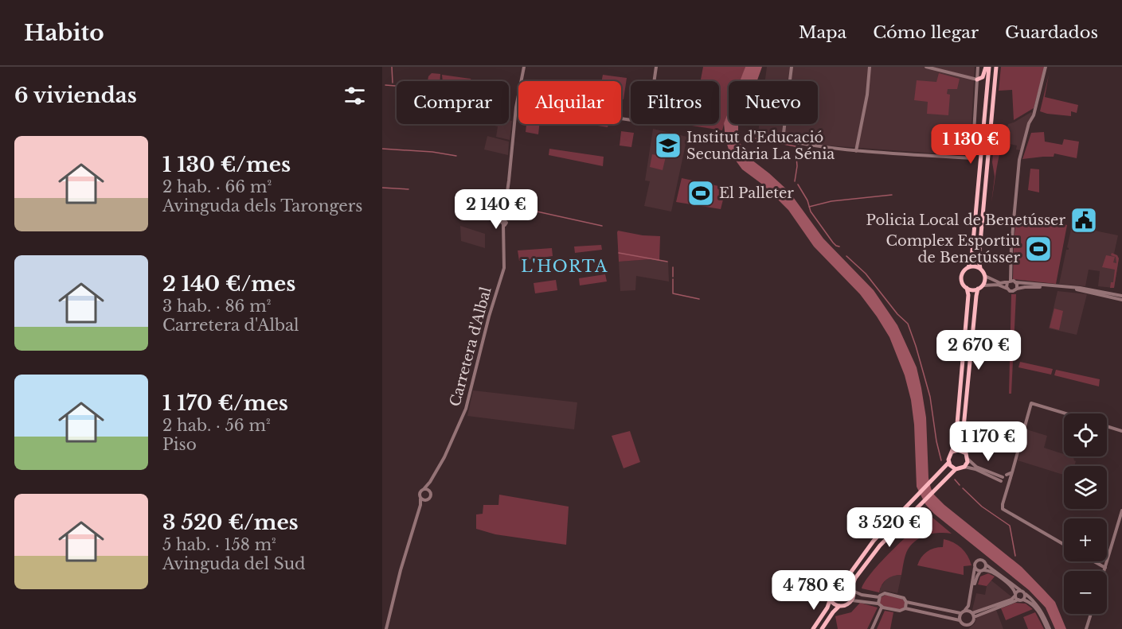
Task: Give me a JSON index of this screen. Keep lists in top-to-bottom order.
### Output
{
  "streets": {
    "street": ["Carretera d'Albal"]
  },
  "districts": ["L'HORTA"],
  "places": {
    "school or university": ["Institut d'Educació Secundària La Sénia"],
    "sports": ["El Palleter", "Complex Esportiu de Benetússer"],
    "public building": ["Policia Local de Benetússer"]
  },
  "page": {
    "header": "Habito",
    "nav": ["Mapa", "Cómo llegar", "Guardados"],
    "heading": "6 viviendas",
    "chip": [
      "Comprar",
      "Alquilar",
      "Filtros",
      "Nuevo"
    ],
    "list": [
      {
        "name": "1 130 €/mes",
        "note": "2 hab. · 66 m² · Avinguda dels Tarongers"
      },
      {
        "name": "2 140 €/mes",
        "note": "3 hab. · 86 m² · Carretera d'Albal"
      },
      {
        "name": "1 170 €/mes",
        "note": "2 hab. · 56 m² · Piso"
      },
      {
        "name": "3 520 €/mes",
        "note": "5 hab. · 158 m² · Avinguda del Sud"
      }
    ],
    "price": [
      "1 130 €",
      "2 140 €",
      "2 670 €",
      "1 170 €",
      "3 520 €",
      "4 780 €"
    ],
    "map_buttons": ["+", "−"]
  }
}
